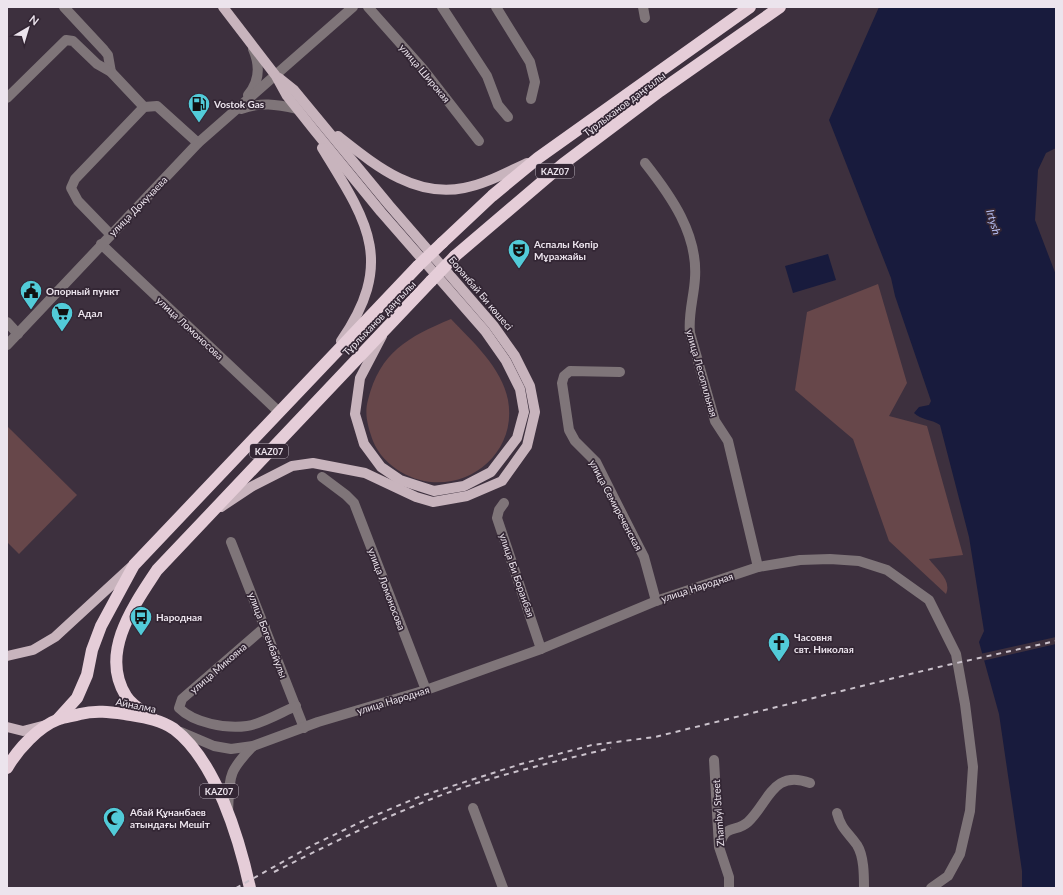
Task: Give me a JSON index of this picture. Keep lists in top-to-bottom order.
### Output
{
  "streets": {
    "highway": ["Тұрлыханов даңғылы", "KAZ07", "Айналма"],
    "main road": ["Боранбай Би көшесі"],
    "street": [
      "улица Широкая",
      "улица Докучаева",
      "улица Ломоносова",
      "улица Лесопильная",
      "улица Семиреченская",
      "улица Би Боранбая",
      "улица Народная",
      "улица Богенбайулы",
      "улица Микояна",
      "Zhambyl Street"
    ]
  },
  "crossings": [
    ["Тұрлыханов даңғылы", "улица Ломоносова"],
    ["Тұрлыханов даңғылы", "Айналма"],
    ["улица Докучаева", "Боранбай Би көшесі"],
    ["улица Докучаева", "улица Ломоносова"],
    ["улица Ломоносова", "улица Народная"],
    ["улица Лесопильная", "улица Народная"],
    ["улица Семиреченская", "улица Народная"],
    ["улица Би Боранбая", "улица Народная"],
    ["улица Народная", "улица Богенбайулы"],
    ["улица Народная", "Айналма"],
    ["улица Богенбайулы", "улица Микояна"]
  ],
  "water": ["Irtysh"],
  "places": {
    "fuel station": ["Vostok Gas"],
    "theatre": ["Аспалы Көпір Мұражайы"],
    "public building": ["Опорный пункт"],
    "supermarket": ["Адал"],
    "bus stop": ["Народная"],
    "church": ["Часовня свт. Николая"],
    "mosque": ["Абай Құнанбаев атындағы Мешіт"]
  },
  "north": "top right"
}
